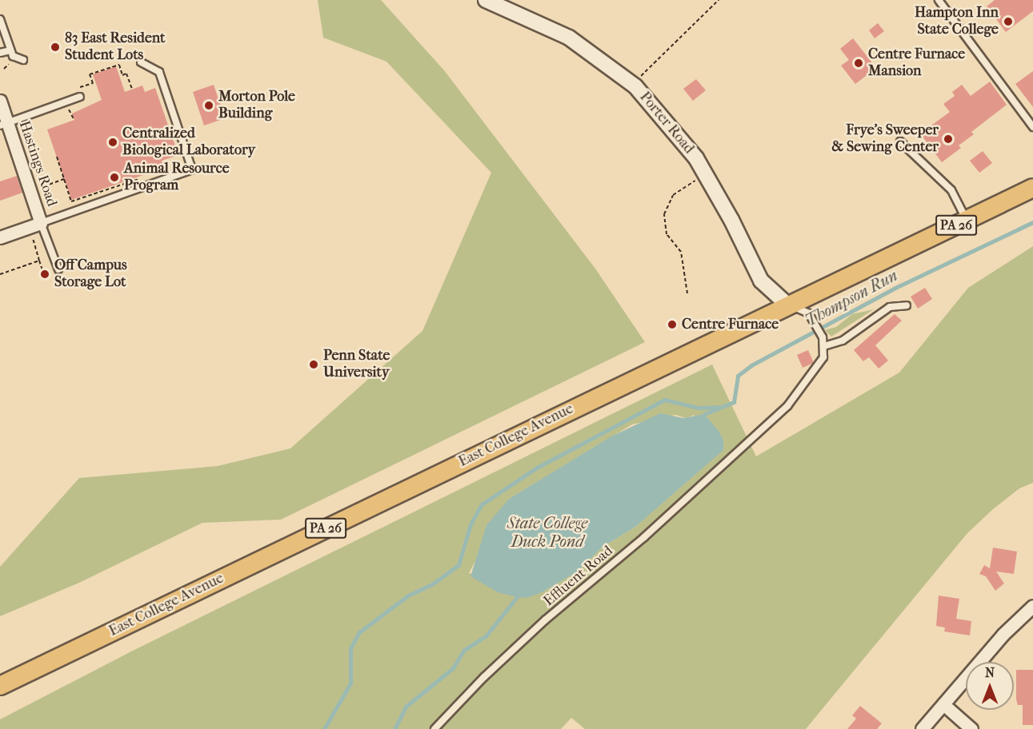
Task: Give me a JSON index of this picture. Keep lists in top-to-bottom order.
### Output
{
  "streets": {
    "main road": ["PA 26", "East College Avenue"],
    "street": ["Porter Road", "Hastings Road"],
    "lane": ["Effluent Road"]
  },
  "crossings": [
    ["Porter Road", "East College Avenue"]
  ],
  "water": ["Thompson Run", "State College Duck Pond"],
  "places": [
    "Hampton Inn State College",
    "83 East Resident Student Lots",
    "Centre Furnace Mansion",
    "Morton Pole Building",
    "Frye's Sweeper & Sewing Center",
    "Centralized Biological Laboratory",
    "Animal Resource Program",
    "Off Campus Storage Lot",
    "Centre Furnace",
    "Penn State University"
  ],
  "north": "top"
}
